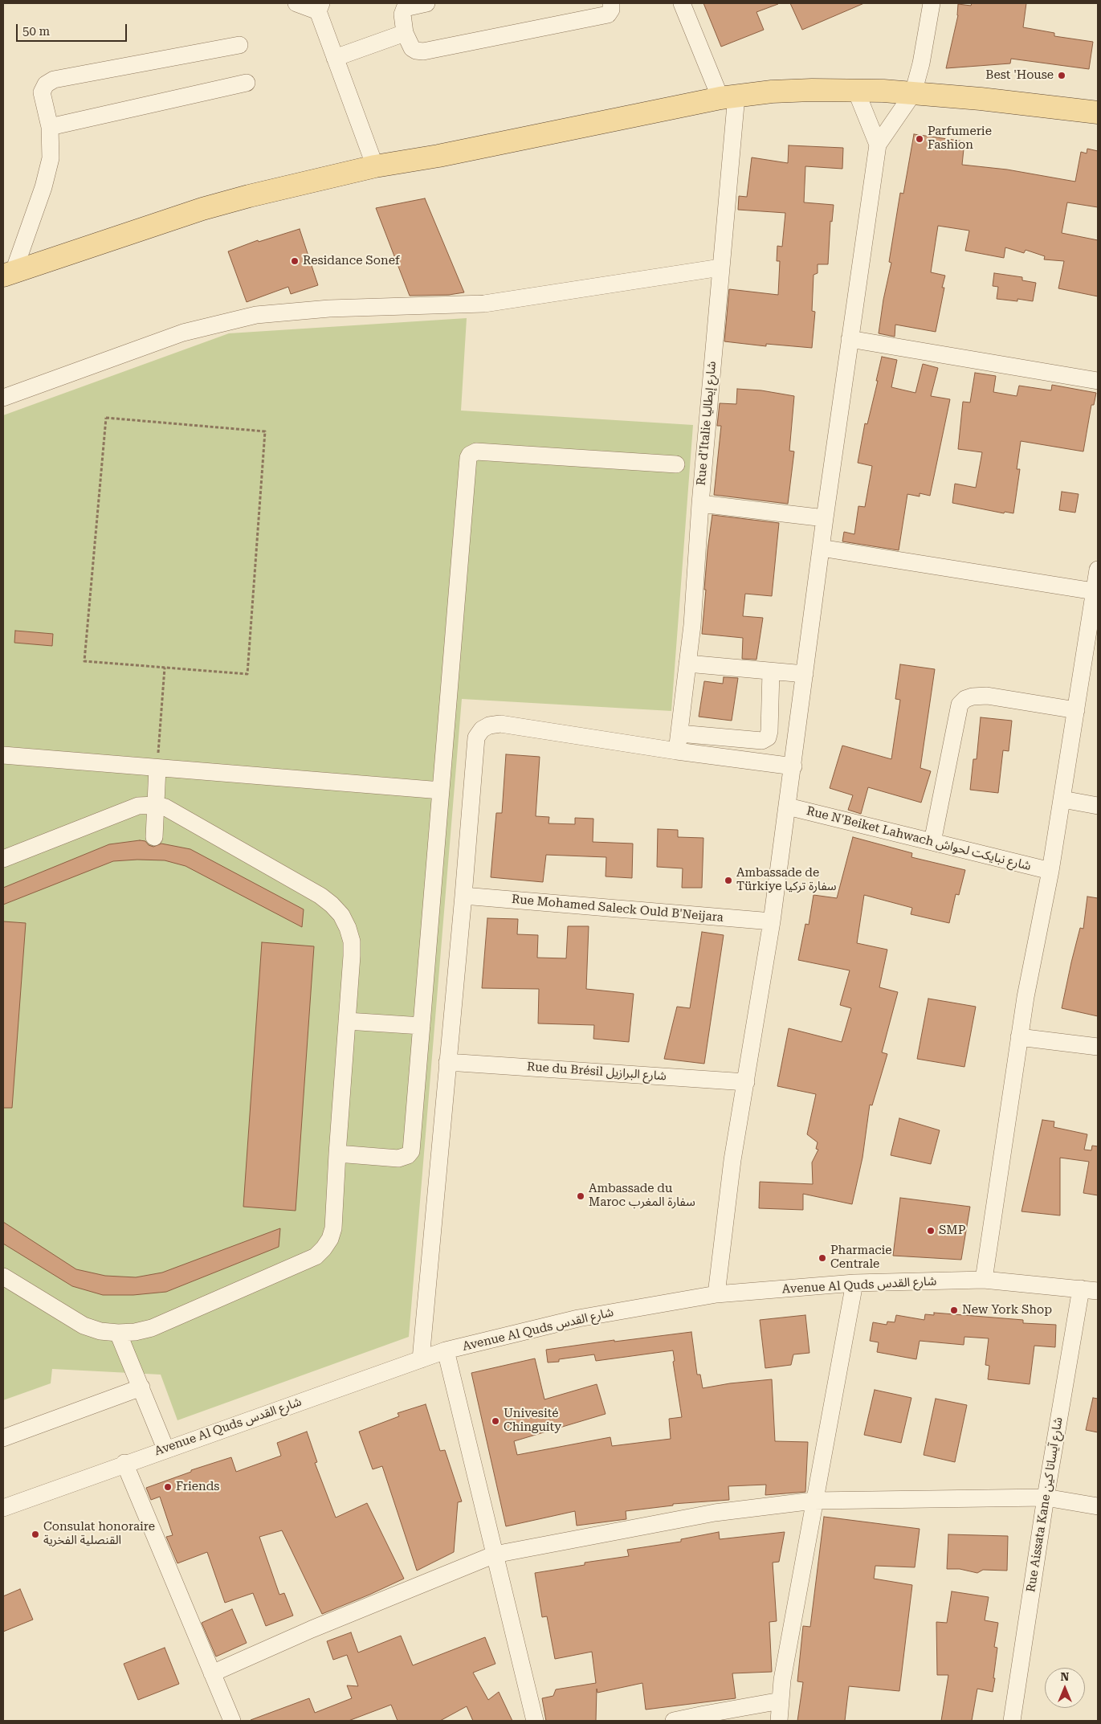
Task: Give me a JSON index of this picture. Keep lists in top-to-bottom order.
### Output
{
  "streets": {
    "street": [
      "Rue d'Italie شارع إيطاليا",
      "Rue N'Beiket Lahwach شارع نبايكت لحواش",
      "Rue Mohamed Saleck Ould B'Neijara",
      "Rue du Brésil شارع البرازيل",
      "Avenue Al Quds شارع القدس",
      "Rue Aissata Kane شارع آيساتا كين"
    ]
  },
  "crossings": [
    ["Avenue Al Quds شارع القدس", "Rue Aissata Kane شارع آيساتا كين"]
  ],
  "places": [
    "Best 'House",
    "Parfumerie Fashion",
    "Residance Sonef",
    "Ambassade de Türkiye سفارة تركيا",
    "Ambassade du Maroc سفارة المغرب",
    "SMP",
    "Pharmacie Centrale",
    "New York Shop",
    "Univesité Chinguity",
    "Friends",
    "Consulat honoraire القنصلية الفخرية"
  ],
  "scale_bar": "50 m",
  "north": "top"
}
